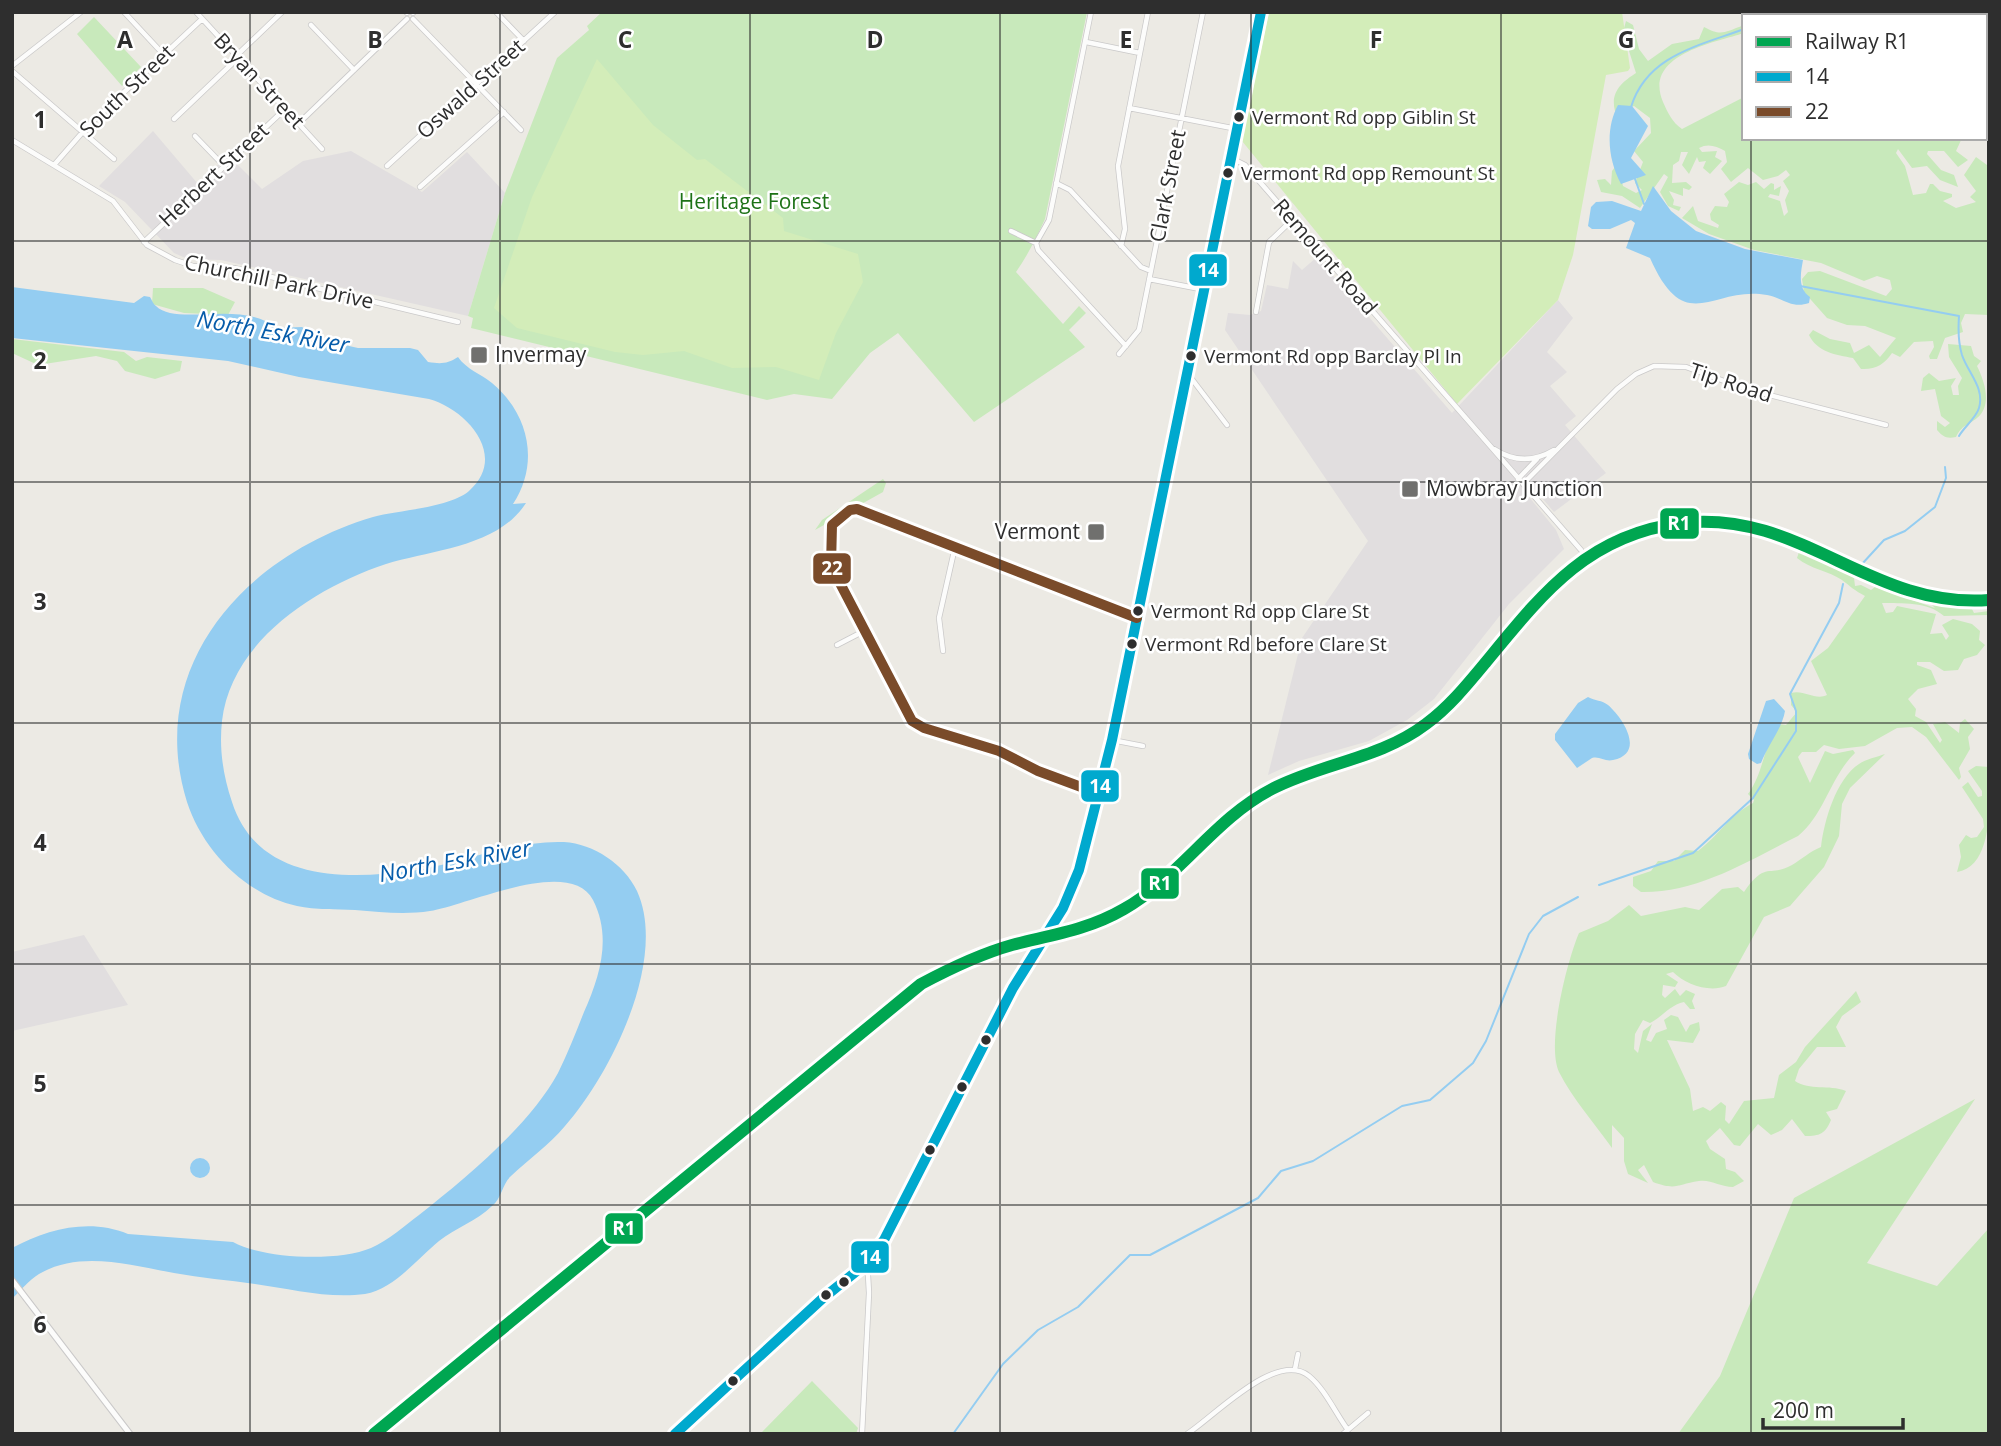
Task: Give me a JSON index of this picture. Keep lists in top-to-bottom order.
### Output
{
  "streets": {
    "street": [
      "Bryan Street",
      "Oswald Street",
      "South Street",
      "Herbert Street",
      "Clark Street",
      "Remount Road",
      "Churchill Park Drive",
      "Tip Road"
    ]
  },
  "crossings": [
    ["Bryan Street", "South Street"],
    ["Bryan Street", "Herbert Street"],
    ["Herbert Street", "Churchill Park Drive"],
    ["Remount Road", "Tip Road"]
  ],
  "water": ["North Esk River"],
  "parks": ["Heritage Forest"],
  "places": {
    "other": [
      "Vermont Rd opp Giblin St",
      "Vermont Rd opp Remount St",
      "Vermont Rd opp Barclay Pl In",
      "Vermont Rd opp Clare St",
      "Vermont Rd before Clare St"
    ],
    "transit": ["Invermay", "Mowbray Junction", "Vermont"]
  },
  "lines": ["transit line 14", "transit line 22", "rail line R1"],
  "legend": ["Railway R1", "14", "22"],
  "scale_bar": "200 m",
  "grid": {
    "columns": [
      "A",
      "B",
      "C",
      "D",
      "E",
      "F",
      "G"
    ],
    "rows": [
      "1",
      "2",
      "3",
      "4",
      "5",
      "6"
    ]
  }
}
